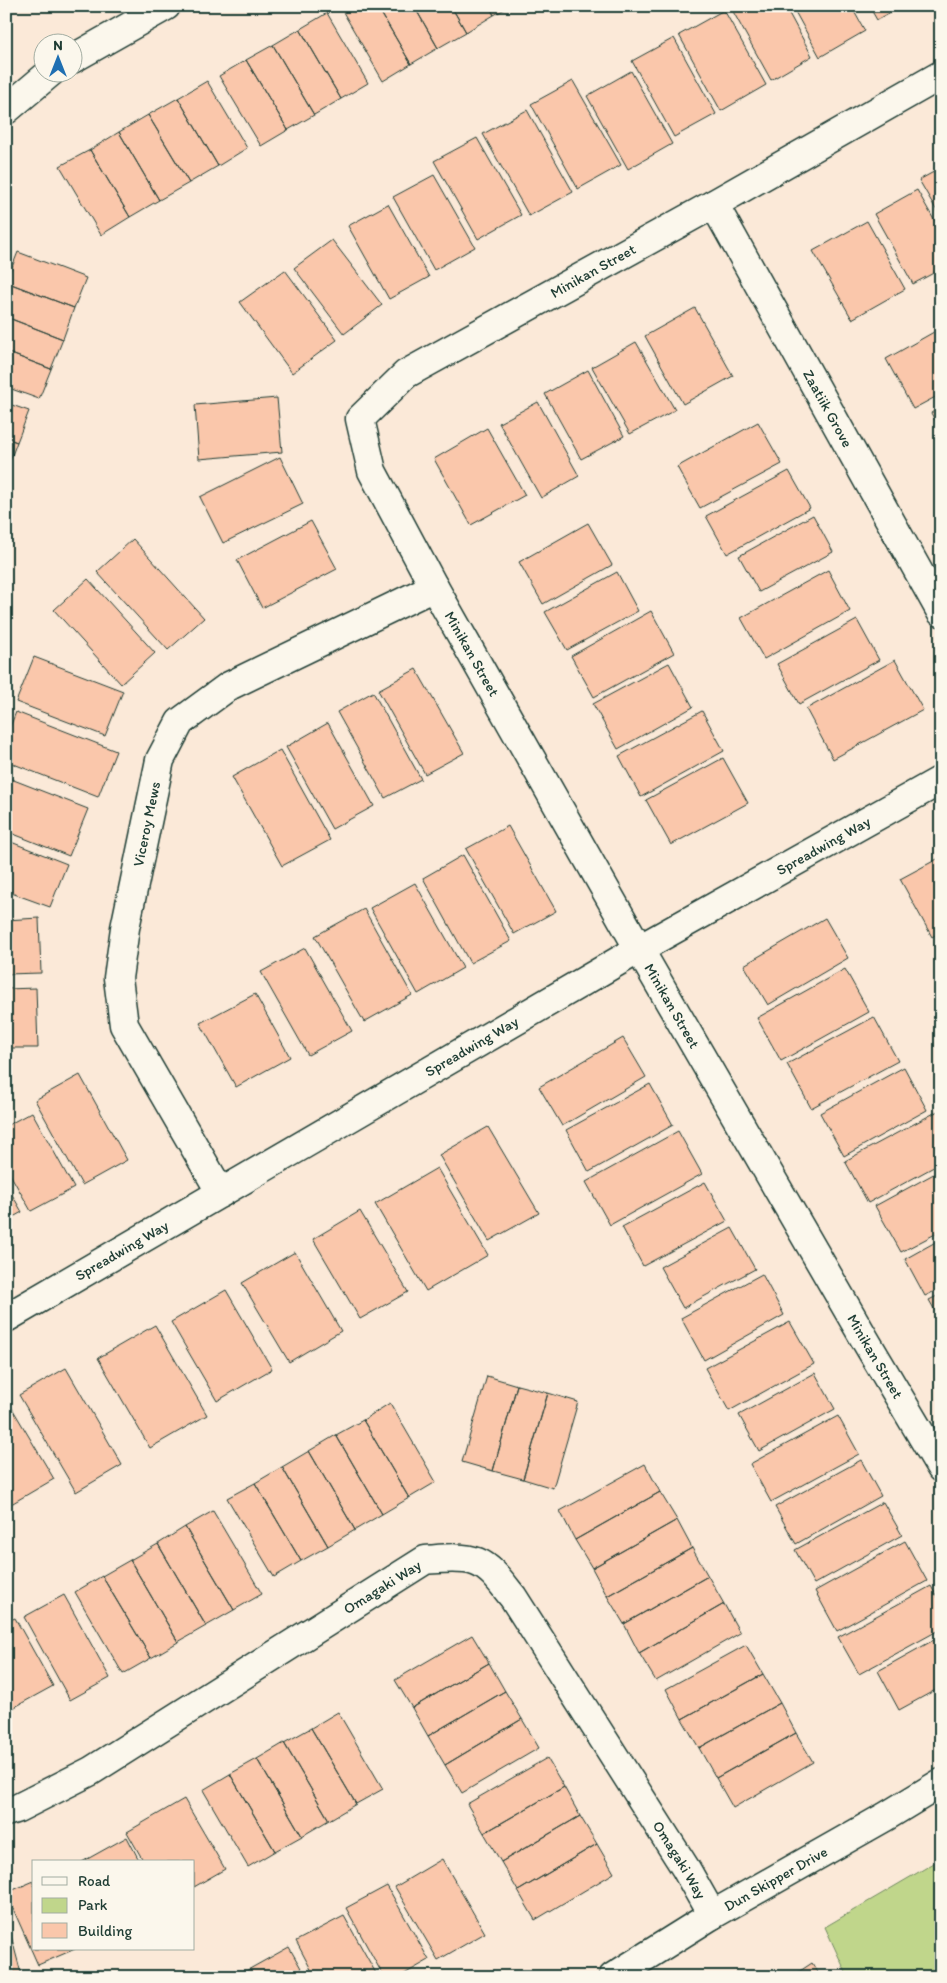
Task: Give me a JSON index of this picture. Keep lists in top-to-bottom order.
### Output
{
  "streets": {
    "street": [
      "Minikan Street",
      "Zaatiik Grove",
      "Viceroy Mews",
      "Spreadwing Way",
      "Omagaki Way",
      "Dun Skipper Drive"
    ]
  },
  "crossings": [
    ["Minikan Street", "Zaatiik Grove"],
    ["Minikan Street", "Viceroy Mews"],
    ["Minikan Street", "Spreadwing Way"],
    ["Viceroy Mews", "Spreadwing Way"],
    ["Omagaki Way", "Dun Skipper Drive"]
  ],
  "legend": ["Road", "Park", "Building"],
  "north": "top"
}
